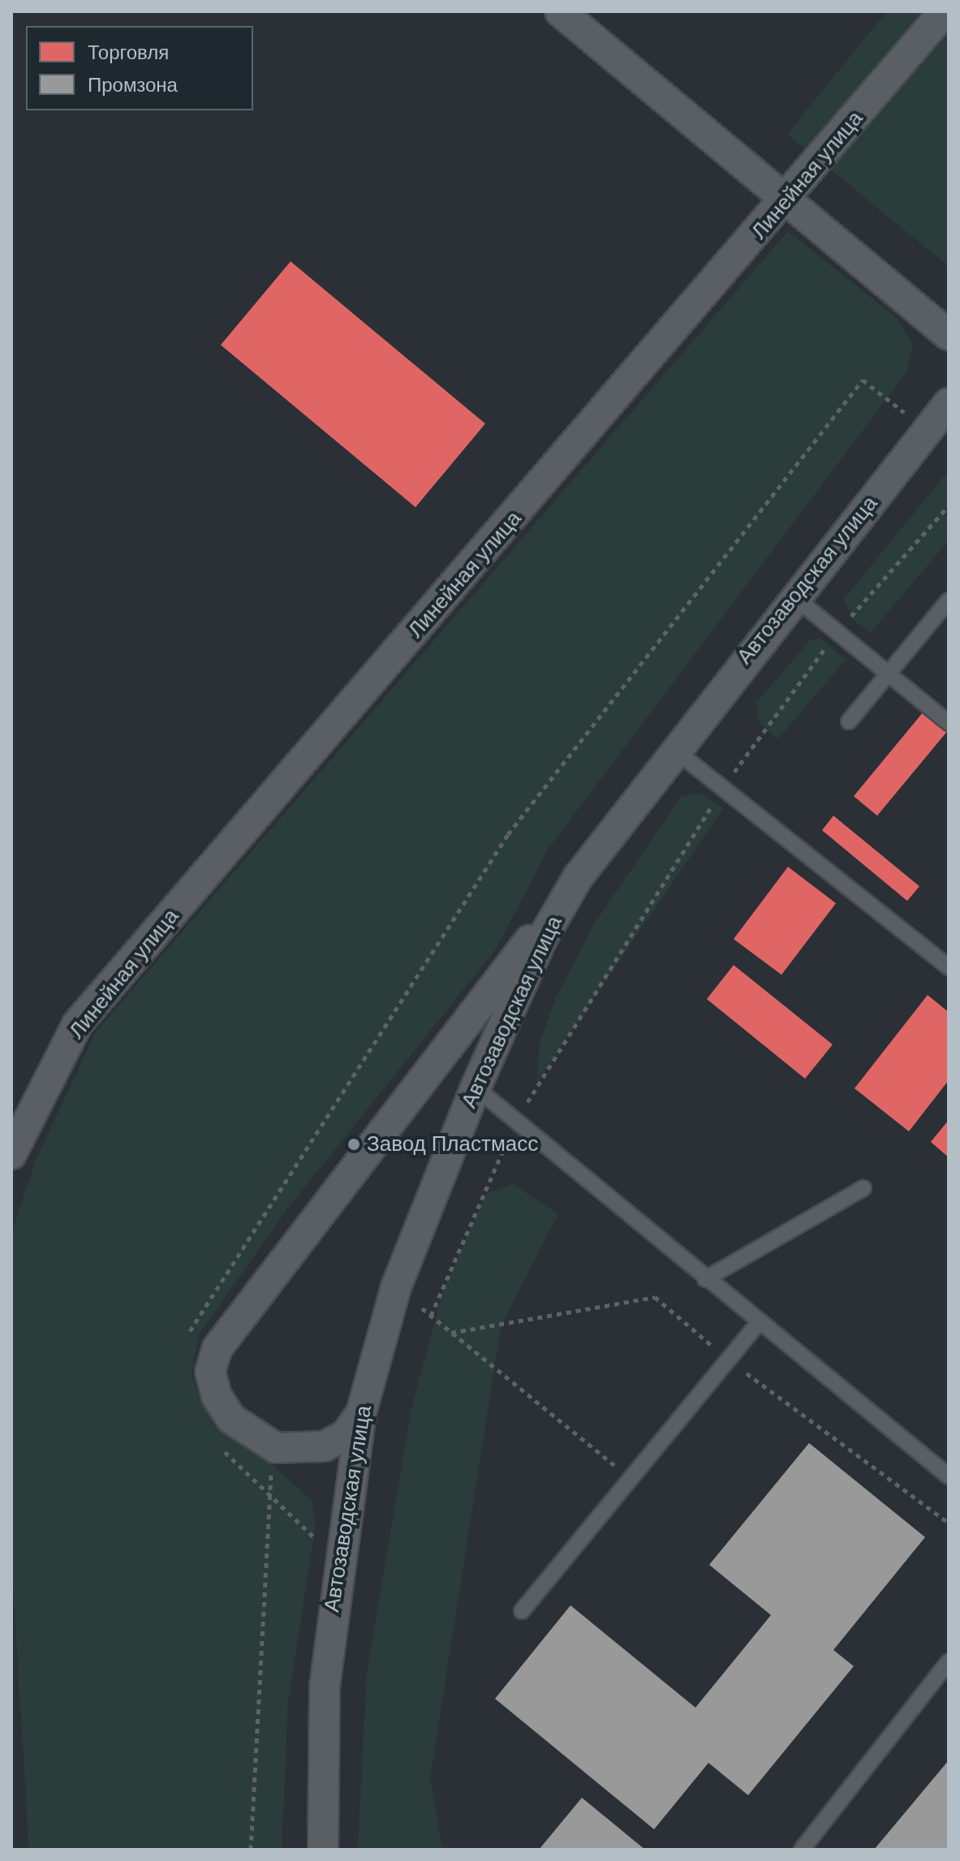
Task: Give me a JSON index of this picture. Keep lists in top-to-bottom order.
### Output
{
  "streets": {
    "street": ["Линейная улица", "Автозаводская улица"]
  },
  "places": ["Завод Пластмасс"],
  "legend": ["Торговля", "Промзона"]
}
